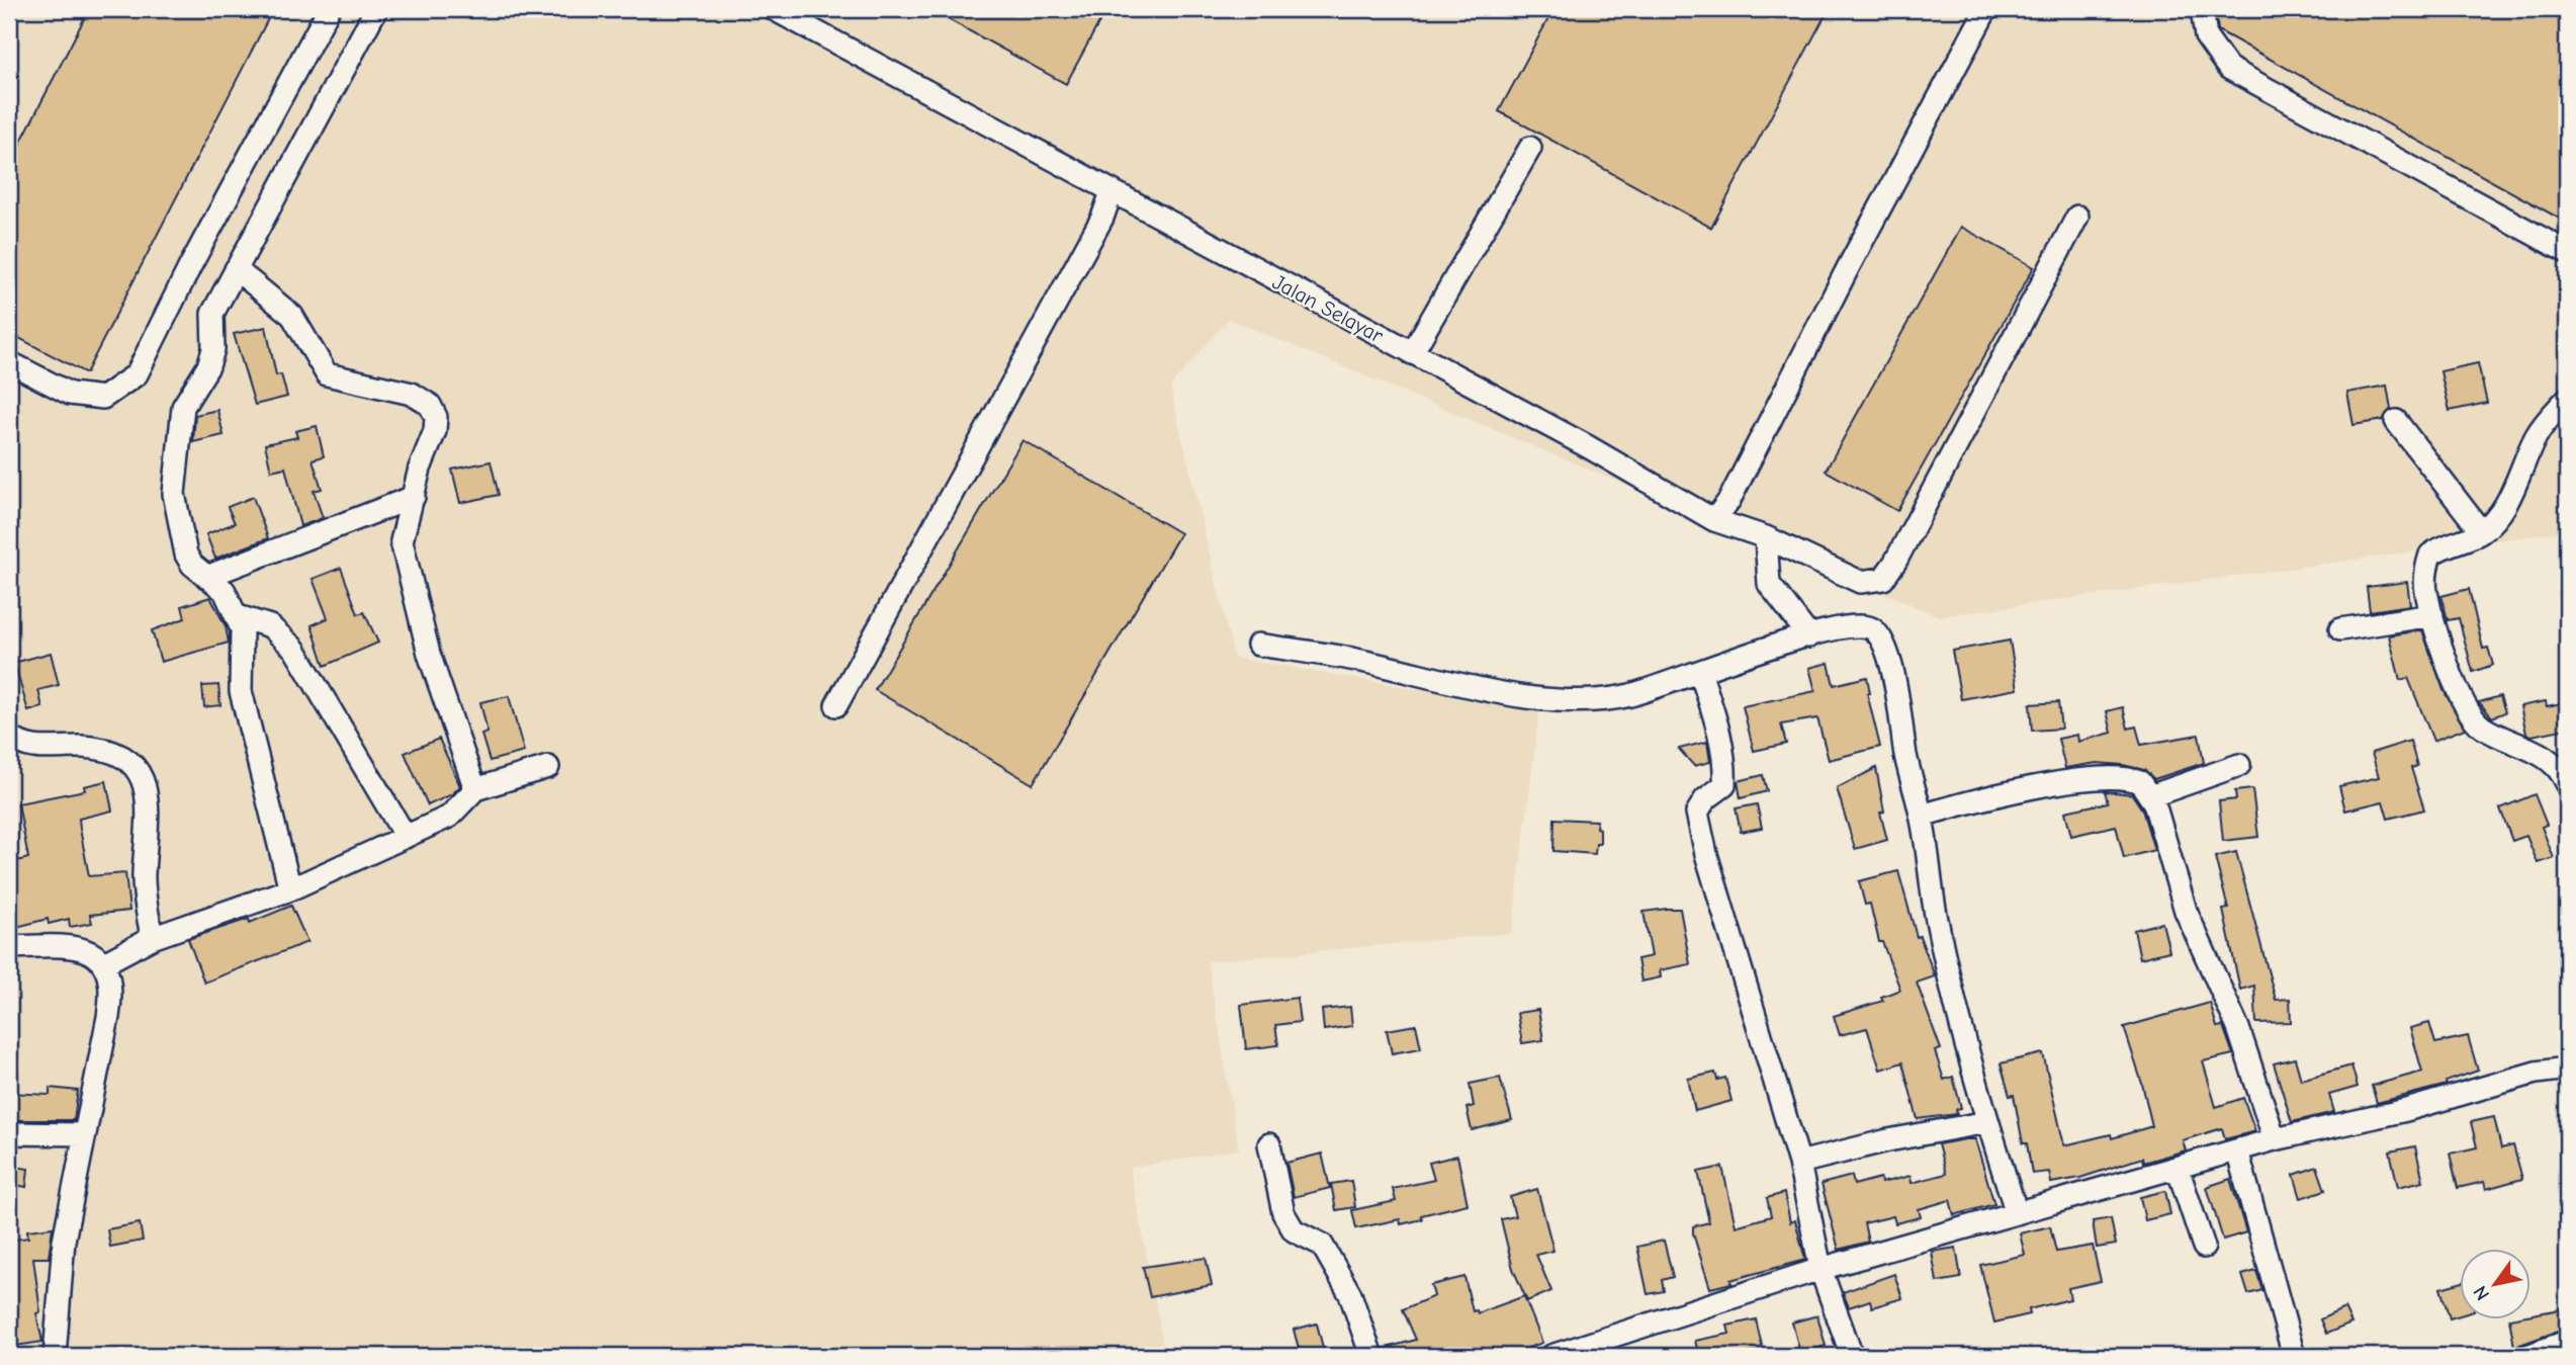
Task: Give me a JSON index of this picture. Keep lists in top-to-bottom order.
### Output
{
  "streets": {
    "street": ["Jalan Selayar"]
  },
  "north": "bottom left"
}
